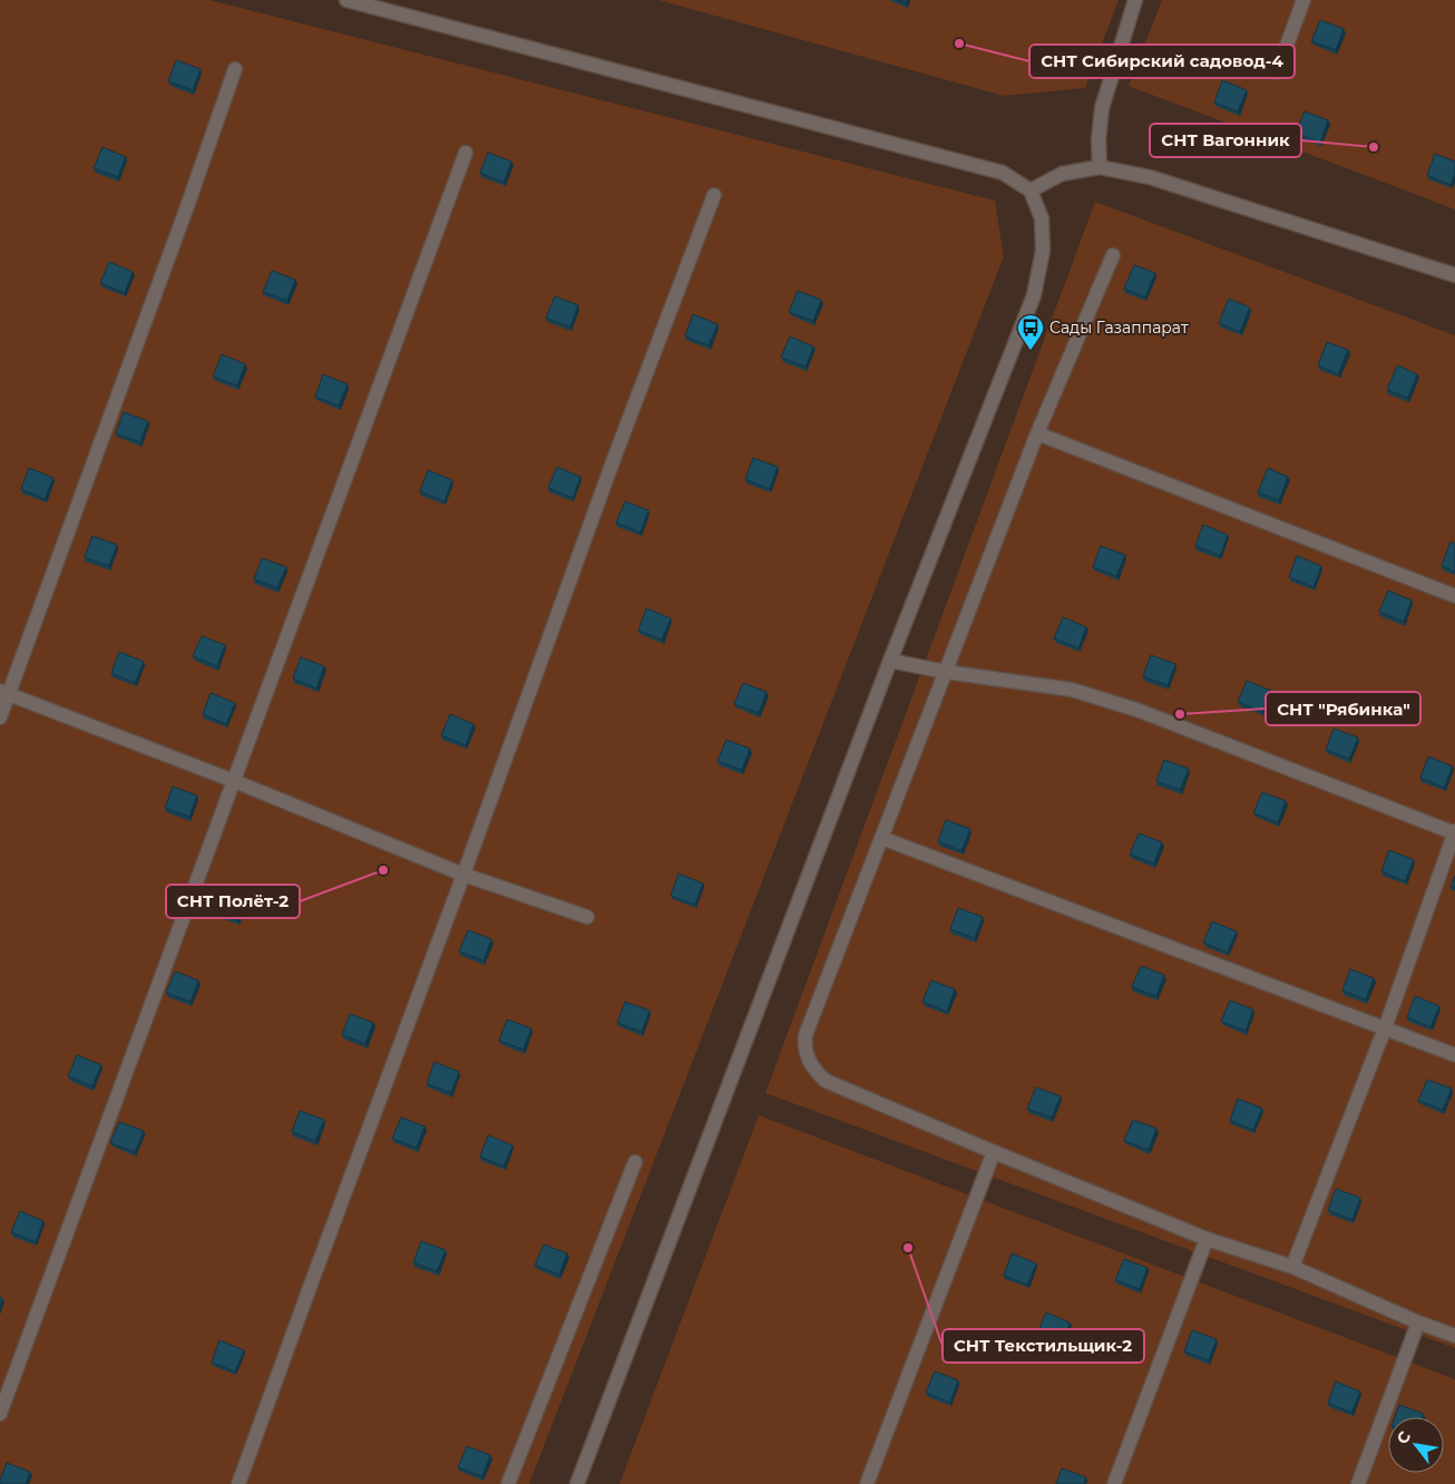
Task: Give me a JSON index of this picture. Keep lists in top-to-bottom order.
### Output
{
  "places": {
    "other": [
      "СНТ Сибирский садовод-4",
      "СНТ Вагонник",
      "СНТ \"Рябинка\"",
      "СНТ Полёт-2",
      "СНТ Текстильщик-2"
    ],
    "bus stop": ["Сады Газаппарат"]
  },
  "north": "top left"
}
